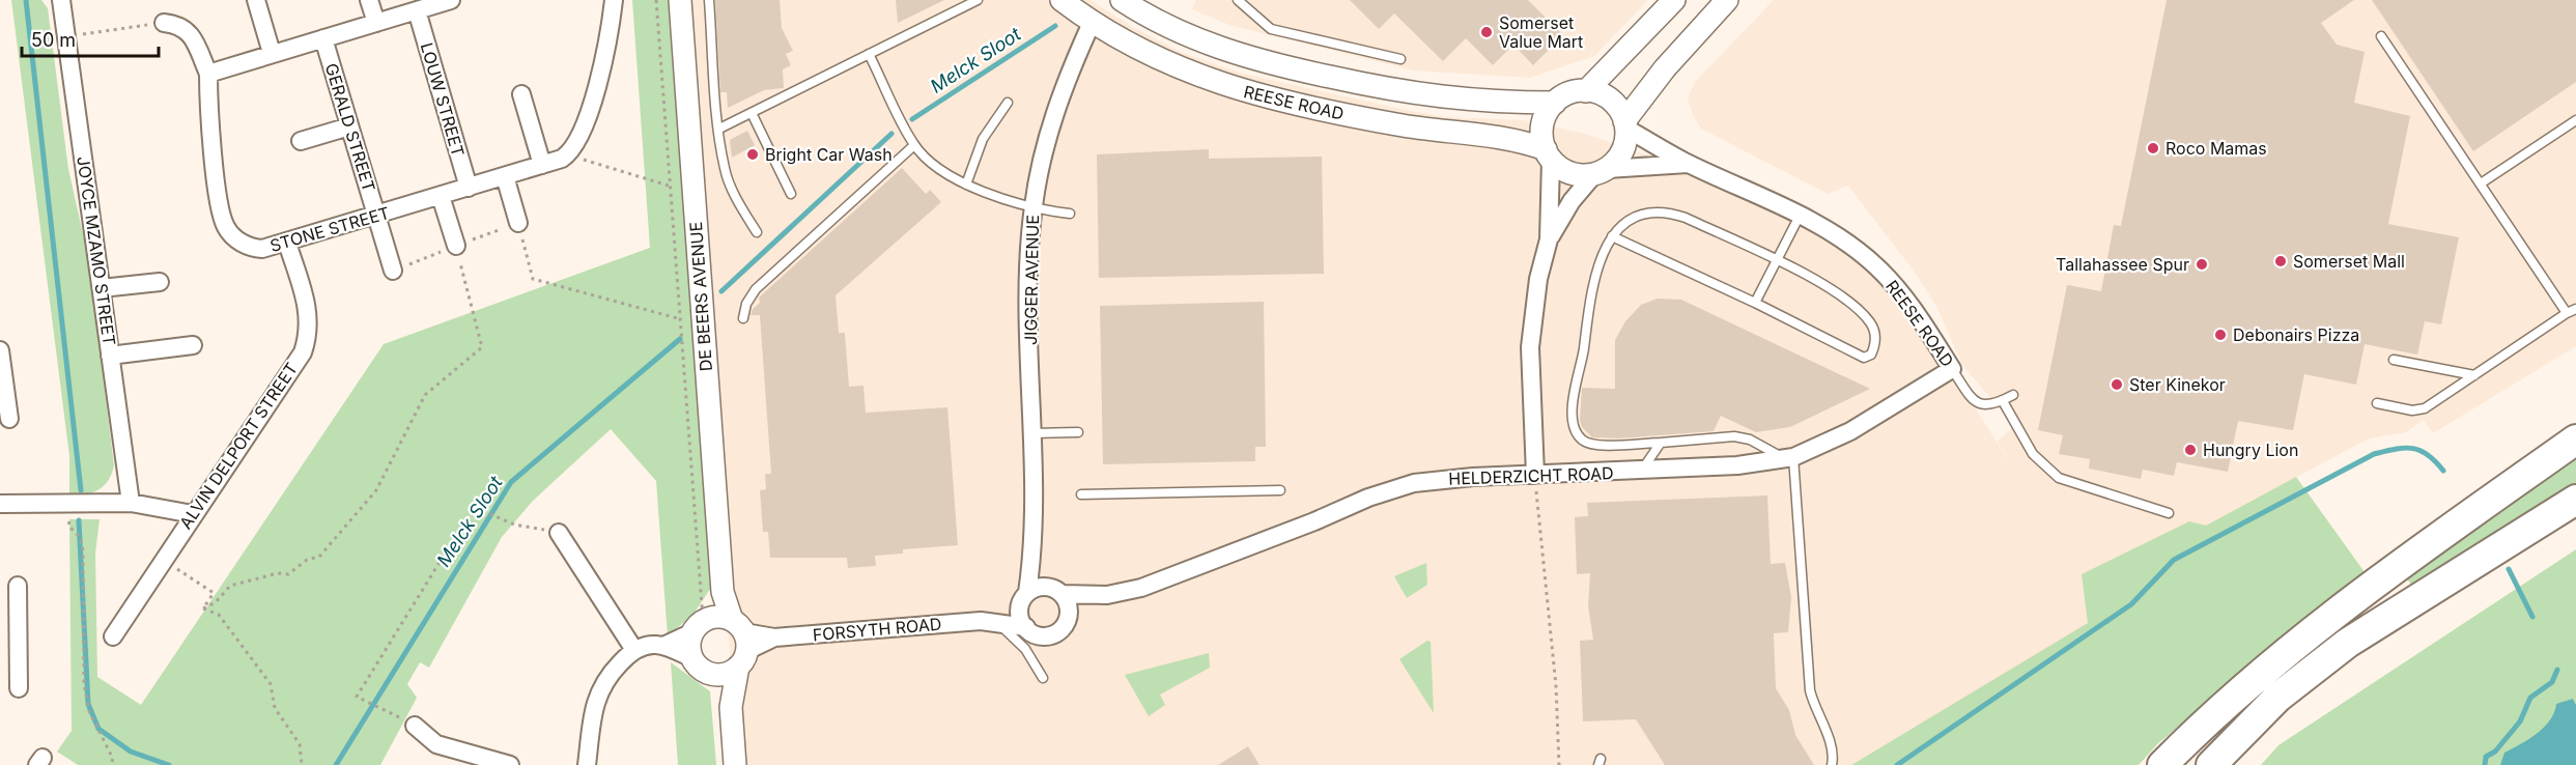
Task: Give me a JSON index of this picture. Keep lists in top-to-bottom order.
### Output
{
  "streets": {
    "street": [
      "LOUW STREET",
      "REESE ROAD",
      "GERALD STREET",
      "STONE STREET",
      "JOYCE MZAMO STREET",
      "JIGGER AVENUE",
      "DE BEERS AVENUE",
      "ALVIN DELPORT STREET",
      "HELDERZICHT ROAD",
      "FORSYTH ROAD"
    ]
  },
  "crossings": [
    ["LOUW STREET", "STONE STREET"],
    ["REESE ROAD", "JIGGER AVENUE"],
    ["REESE ROAD", "HELDERZICHT ROAD"],
    ["GERALD STREET", "STONE STREET"],
    ["STONE STREET", "ALVIN DELPORT STREET"],
    ["JIGGER AVENUE", "HELDERZICHT ROAD"],
    ["JIGGER AVENUE", "FORSYTH ROAD"],
    ["DE BEERS AVENUE", "FORSYTH ROAD"],
    ["HELDERZICHT ROAD", "FORSYTH ROAD"]
  ],
  "water": ["Melck Sloot"],
  "places": [
    "Somerset Value Mart",
    "Roco Mamas",
    "Bright Car Wash",
    "Somerset Mall",
    "Tallahassee Spur",
    "Debonairs Pizza",
    "Ster Kinekor",
    "Hungry Lion"
  ],
  "scale_bar": "50 m"
}
